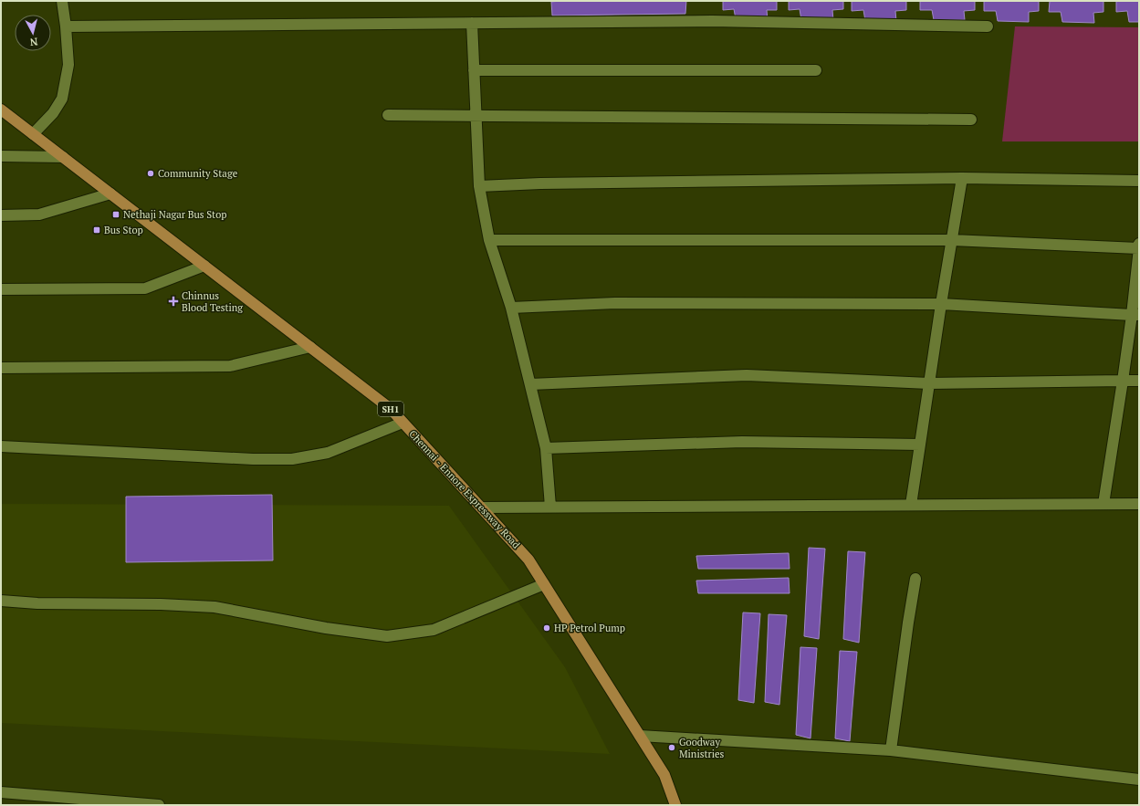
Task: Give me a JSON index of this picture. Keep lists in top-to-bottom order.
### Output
{
  "streets": {
    "main road": ["SH1", "Chennai - Ennore Expressway Road"]
  },
  "places": {
    "other": ["Community Stage", "HP Petrol Pump", "Goodway Ministries"],
    "transit": ["Nethaji Nagar Bus Stop", "Bus Stop"],
    "health": ["Chinnus Blood Testing"]
  },
  "north": "bottom"
}
